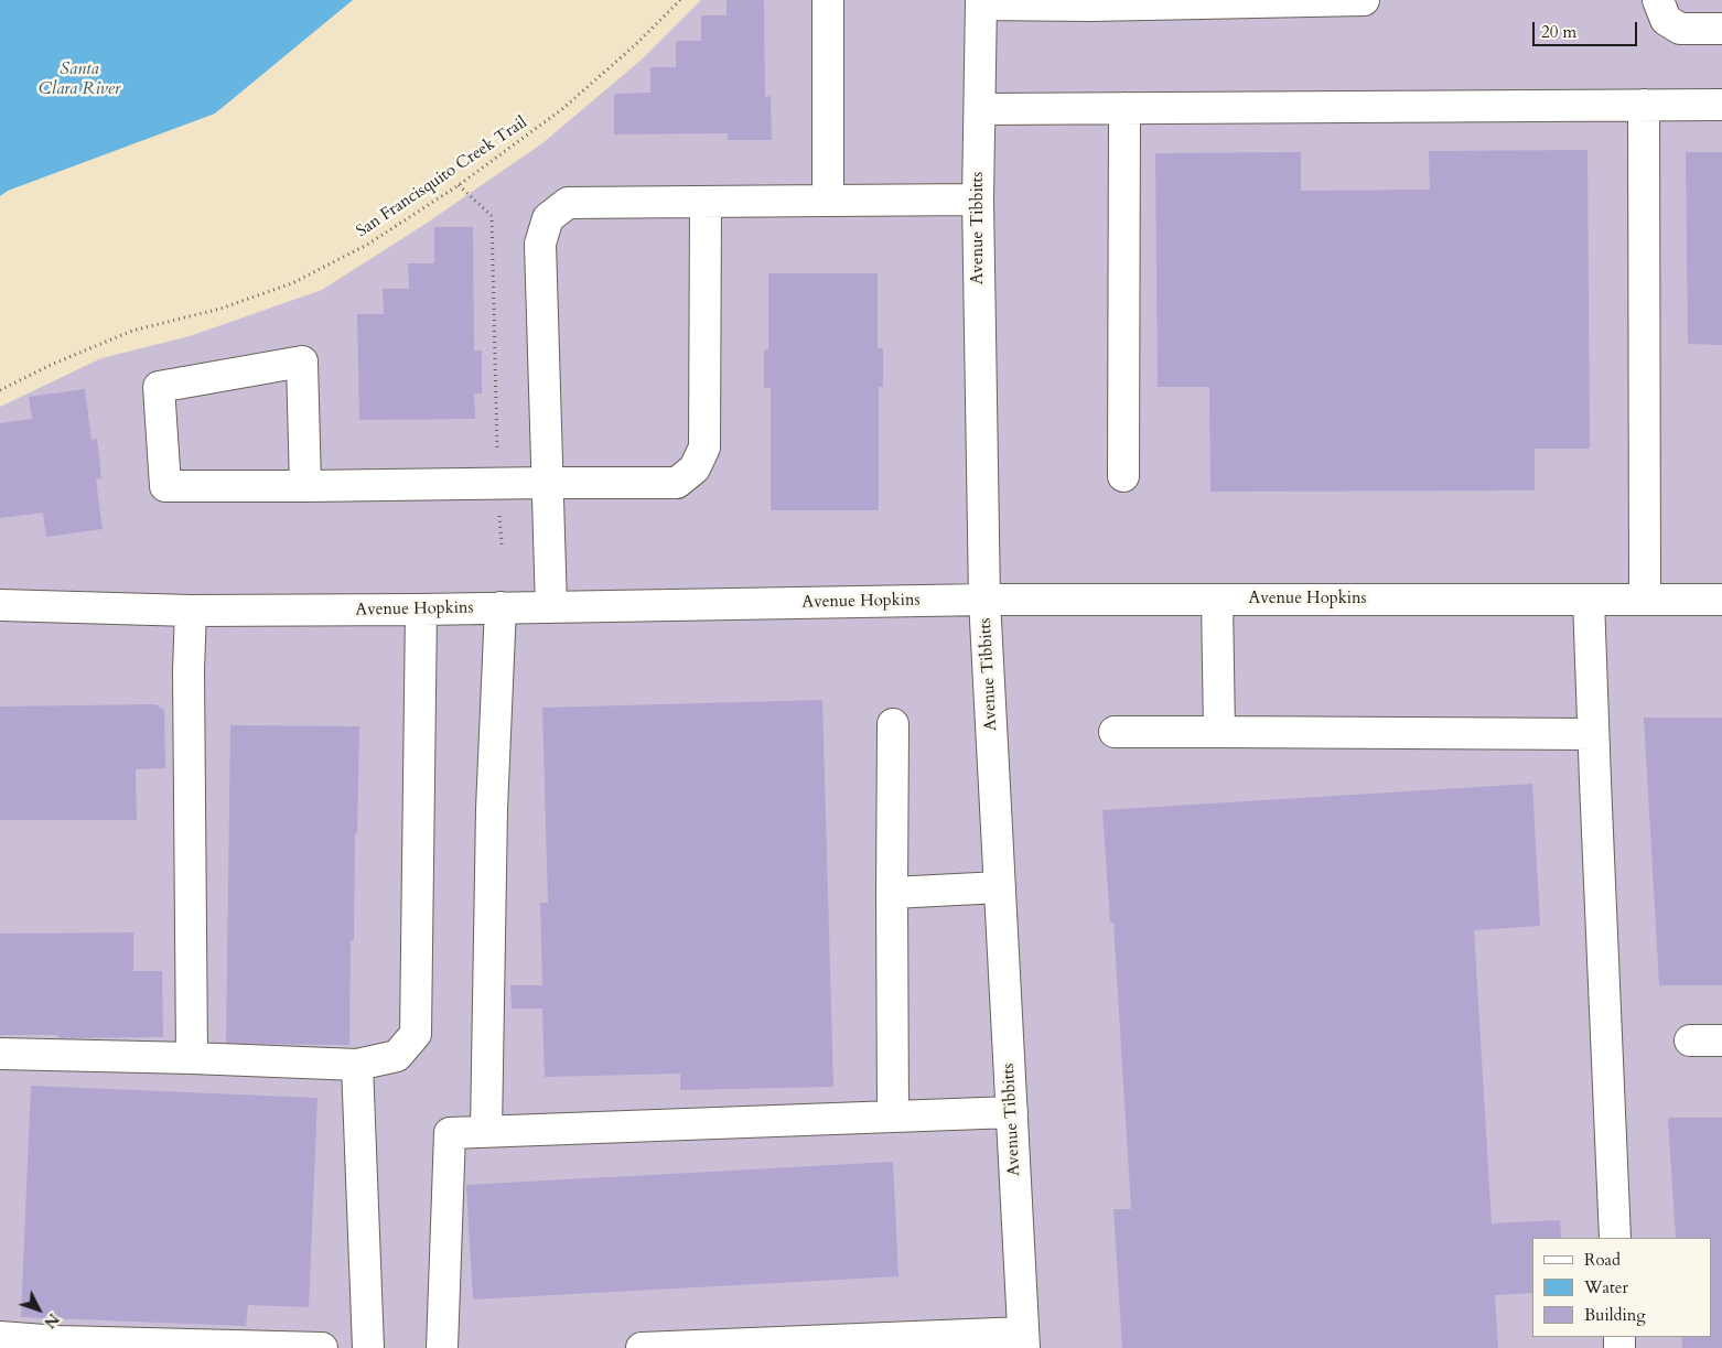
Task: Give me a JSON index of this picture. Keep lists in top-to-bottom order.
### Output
{
  "streets": {
    "street": ["Avenue Tibbitts", "Avenue Hopkins"],
    "path": ["San Francisquito Creek Trail"]
  },
  "crossings": [
    ["Avenue Tibbitts", "Avenue Hopkins"]
  ],
  "water": ["Santa Clara River"],
  "legend": ["Road", "Water", "Building"],
  "scale_bar": "20 m",
  "north": "bottom right"
}
